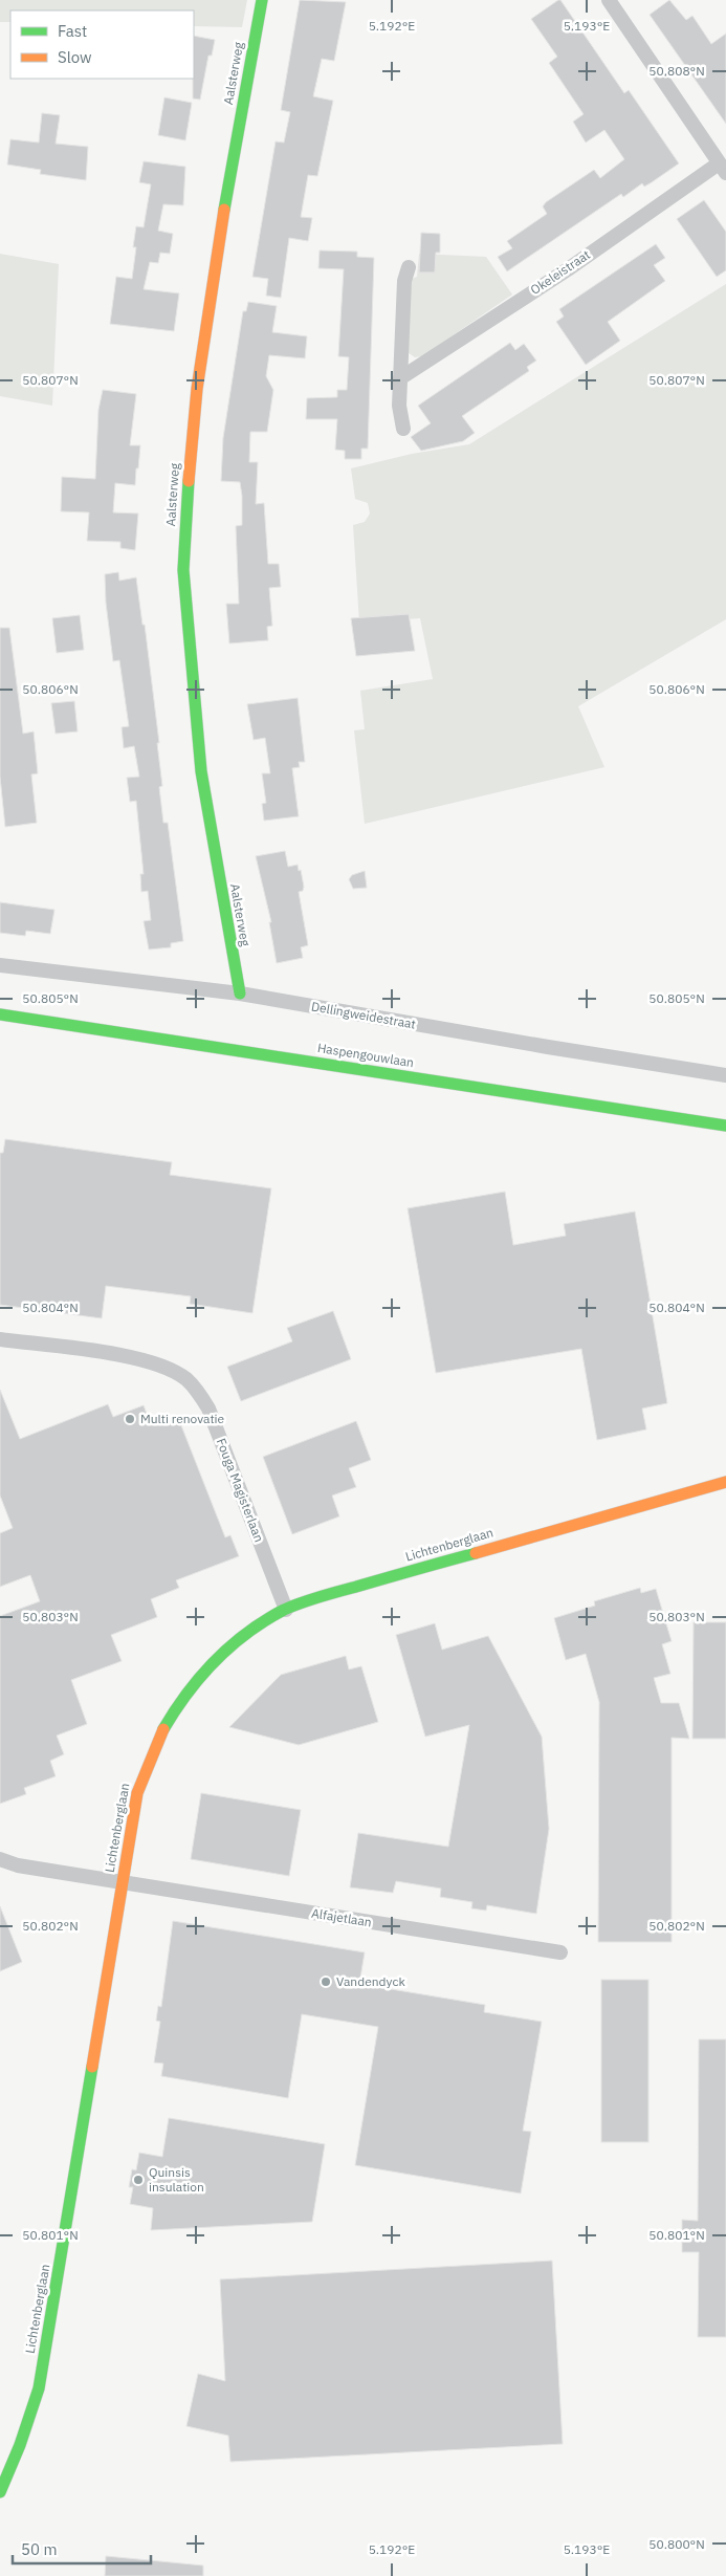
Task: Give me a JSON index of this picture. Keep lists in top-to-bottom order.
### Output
{
  "streets": {
    "street": [
      "Aalsterweg",
      "Okeleistraat",
      "Dellingweidestraat",
      "Haspengouwlaan",
      "Fouga Magisterlaan",
      "Lichtenberglaan",
      "Alfajetlaan"
    ]
  },
  "crossings": [
    ["Aalsterweg", "Dellingweidestraat"],
    ["Fouga Magisterlaan", "Lichtenberglaan"],
    ["Lichtenberglaan", "Alfajetlaan"]
  ],
  "places": ["Multi renovatie", "Vandendyck", "Quinsis insulation"],
  "legend": ["Fast", "Slow"],
  "scale_bar": "50 m",
  "coordinates": [
    "5.192°E",
    "5.193°E",
    "50.808°N",
    "50.807°N",
    "50.806°N",
    "50.805°N",
    "50.804°N",
    "50.803°N",
    "50.802°N",
    "50.801°N",
    "50.800°N"
  ]
}
